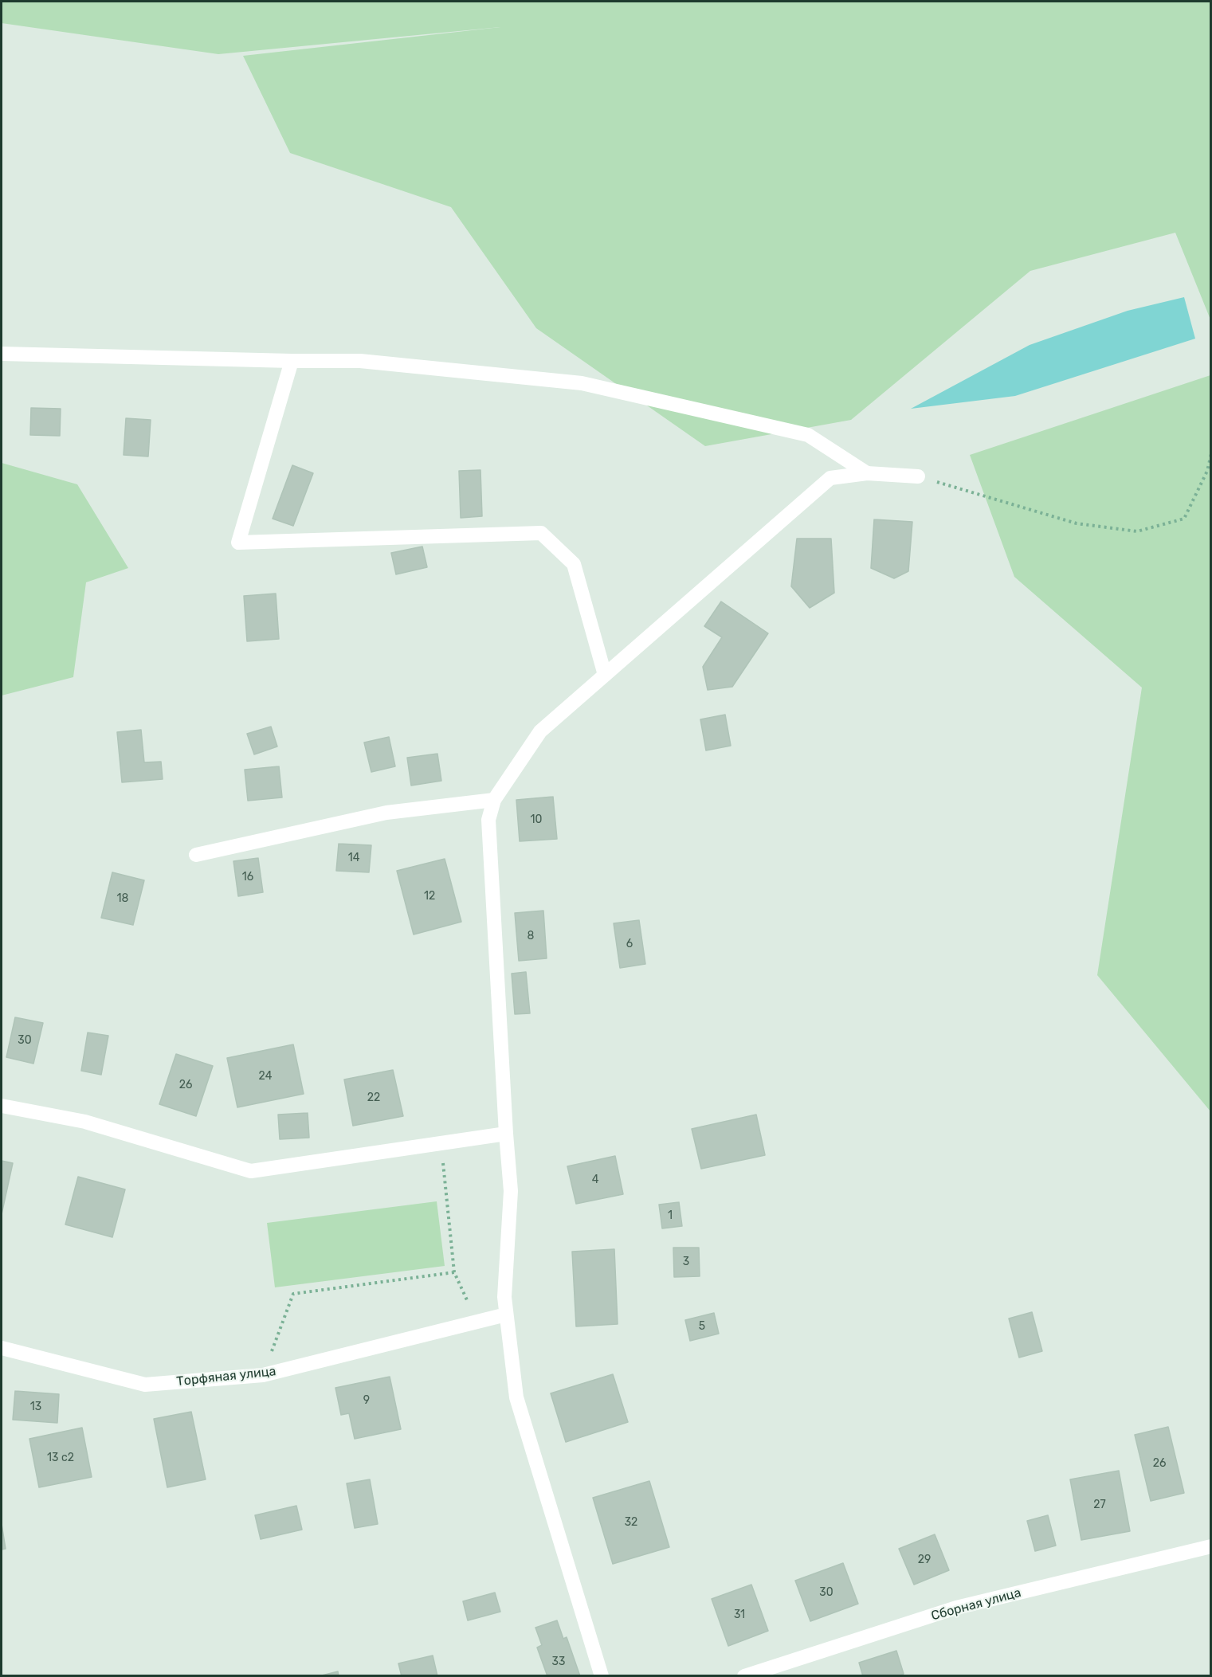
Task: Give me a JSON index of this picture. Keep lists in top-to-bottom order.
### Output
{
  "streets": {
    "street": ["Торфяная улица", "Сборная улица"]
  },
  "house_numbers": [
    "10",
    "14",
    "16",
    "12",
    "18",
    "8",
    "6",
    "30",
    "24",
    "26",
    "22",
    "4",
    "1",
    "3",
    "5",
    "9",
    "13",
    "13 с2",
    "26",
    "27",
    "32",
    "29",
    "30",
    "31",
    "33"
  ]
}
